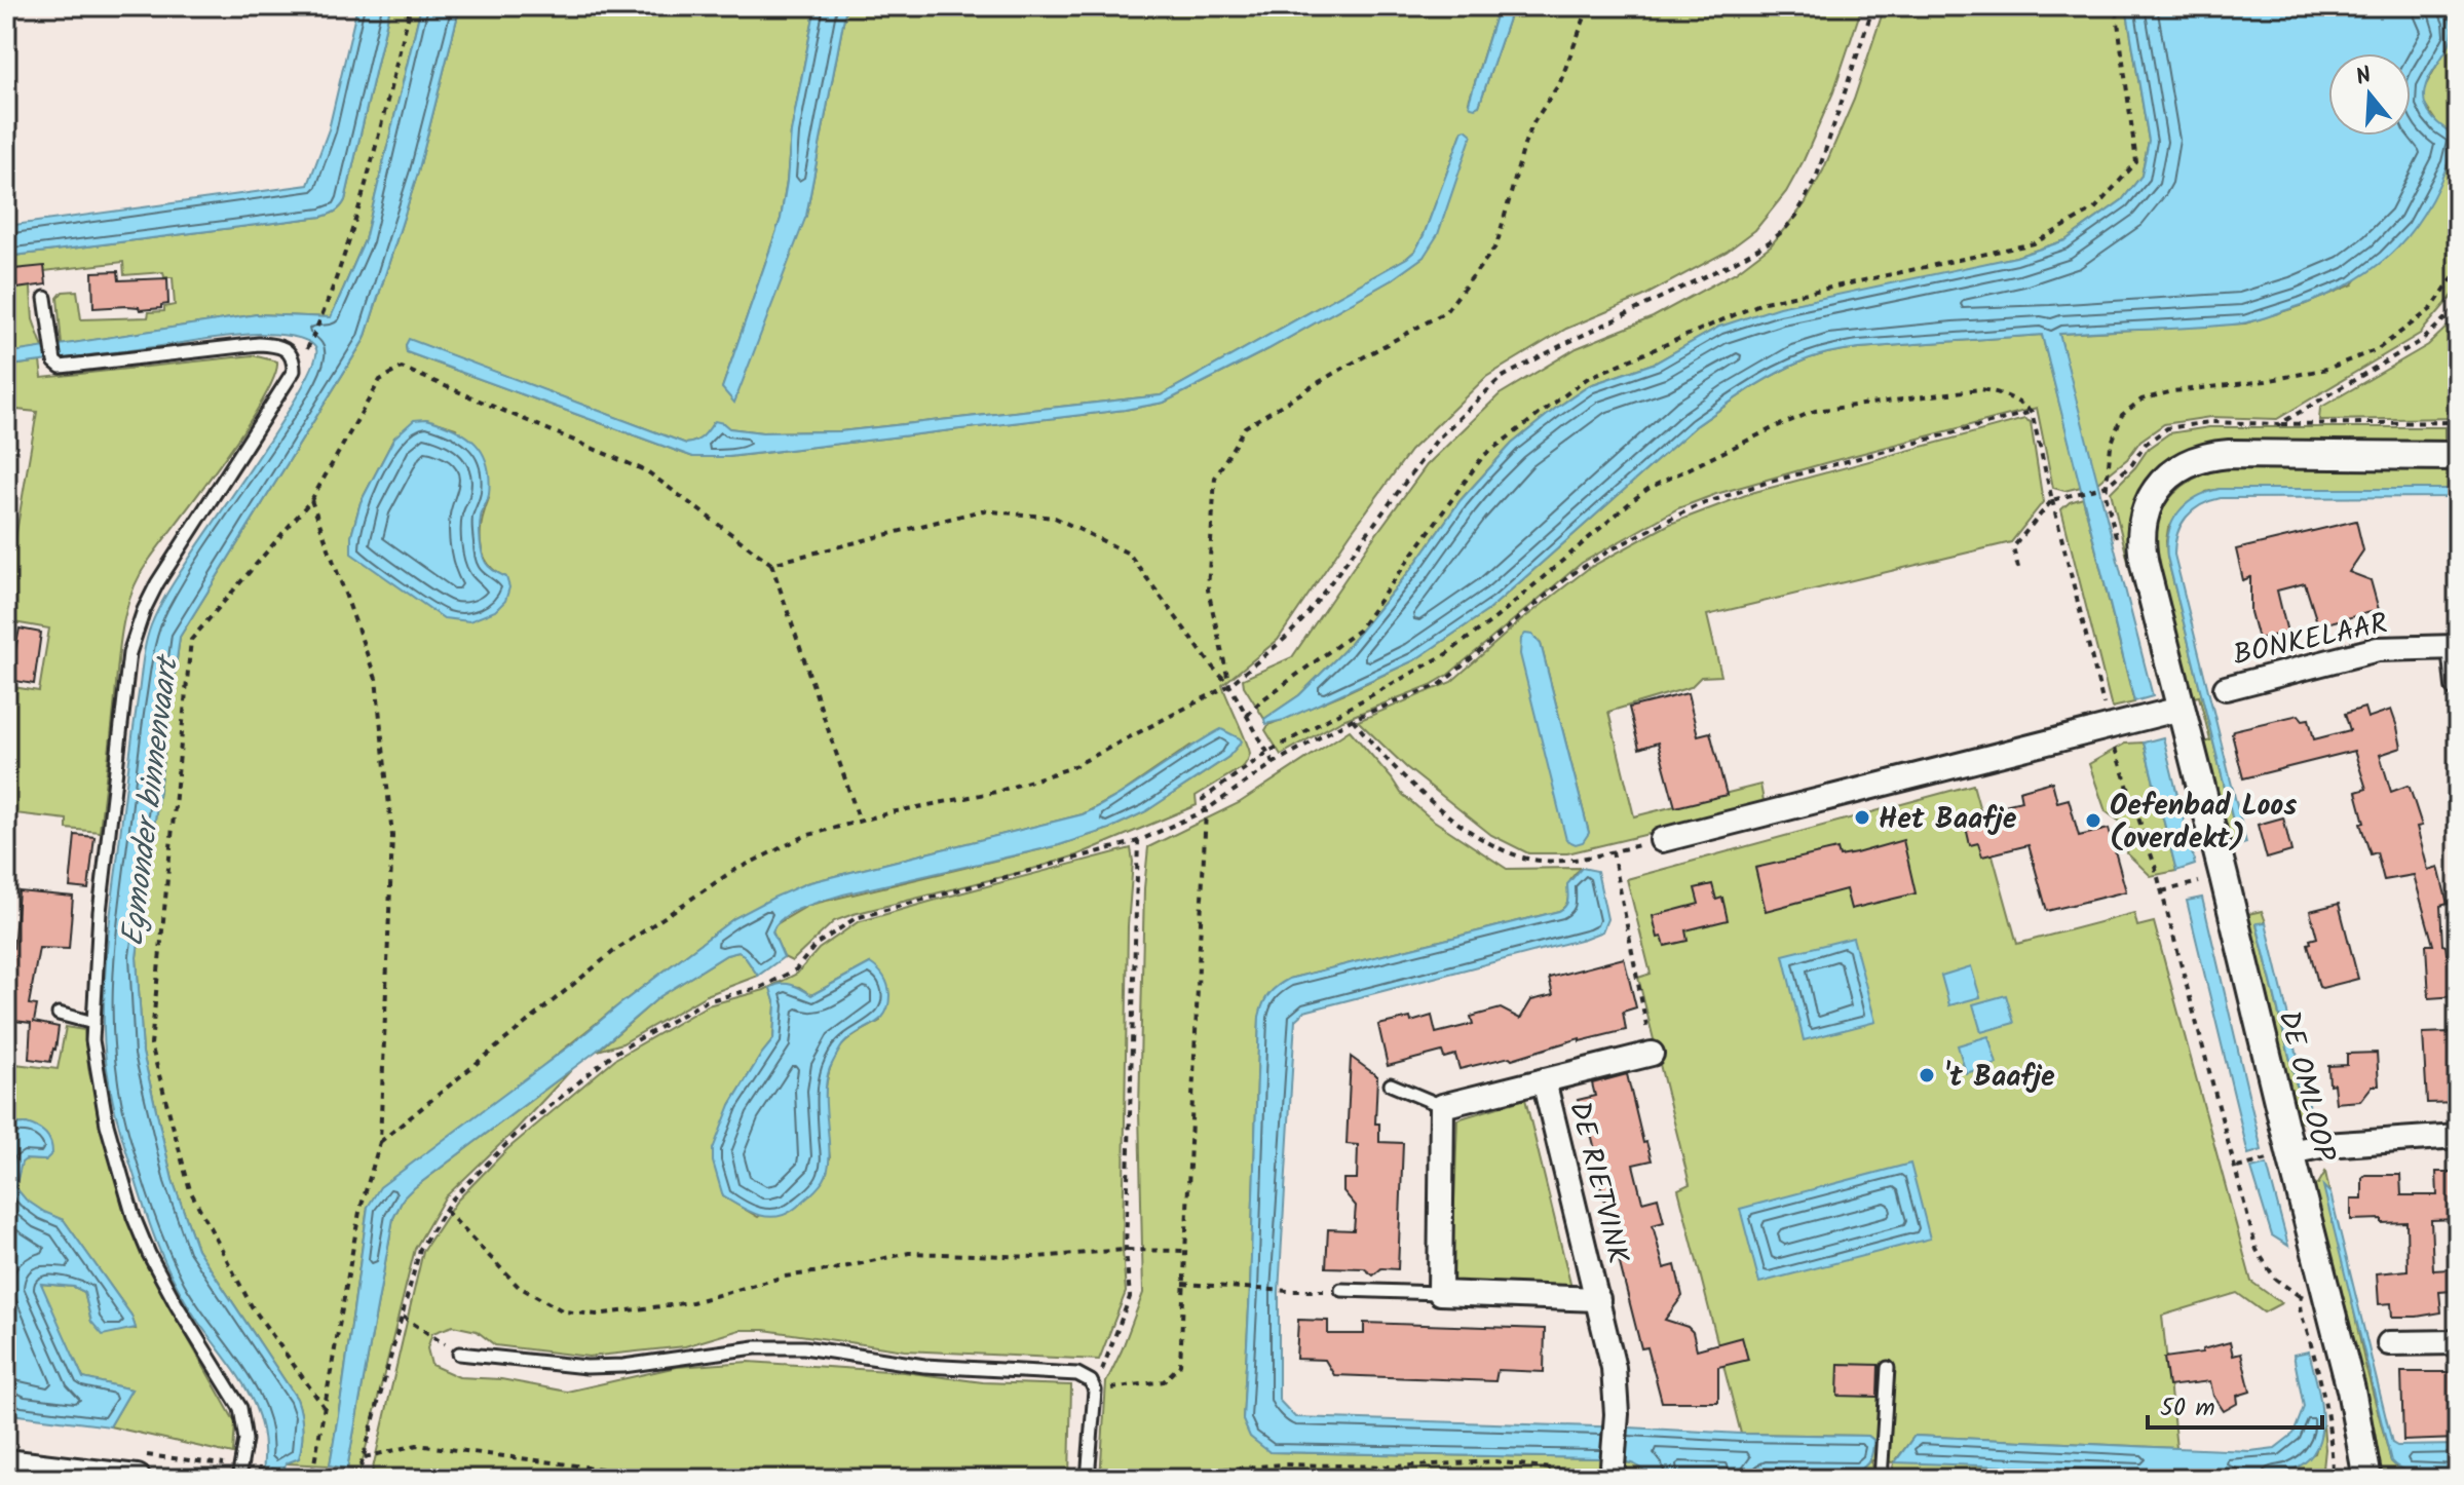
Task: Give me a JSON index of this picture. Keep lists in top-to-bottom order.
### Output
{
  "streets": {
    "street": ["BONKELAAR", "DE OMLOOP", "DE RIETVINK"]
  },
  "water": ["Egmonder binnenvaart"],
  "places": ["Het Baafje", "Oefenbad Loos (overdekt)", "'t Baafje"],
  "scale_bar": "50 m",
  "north": "top"
}
